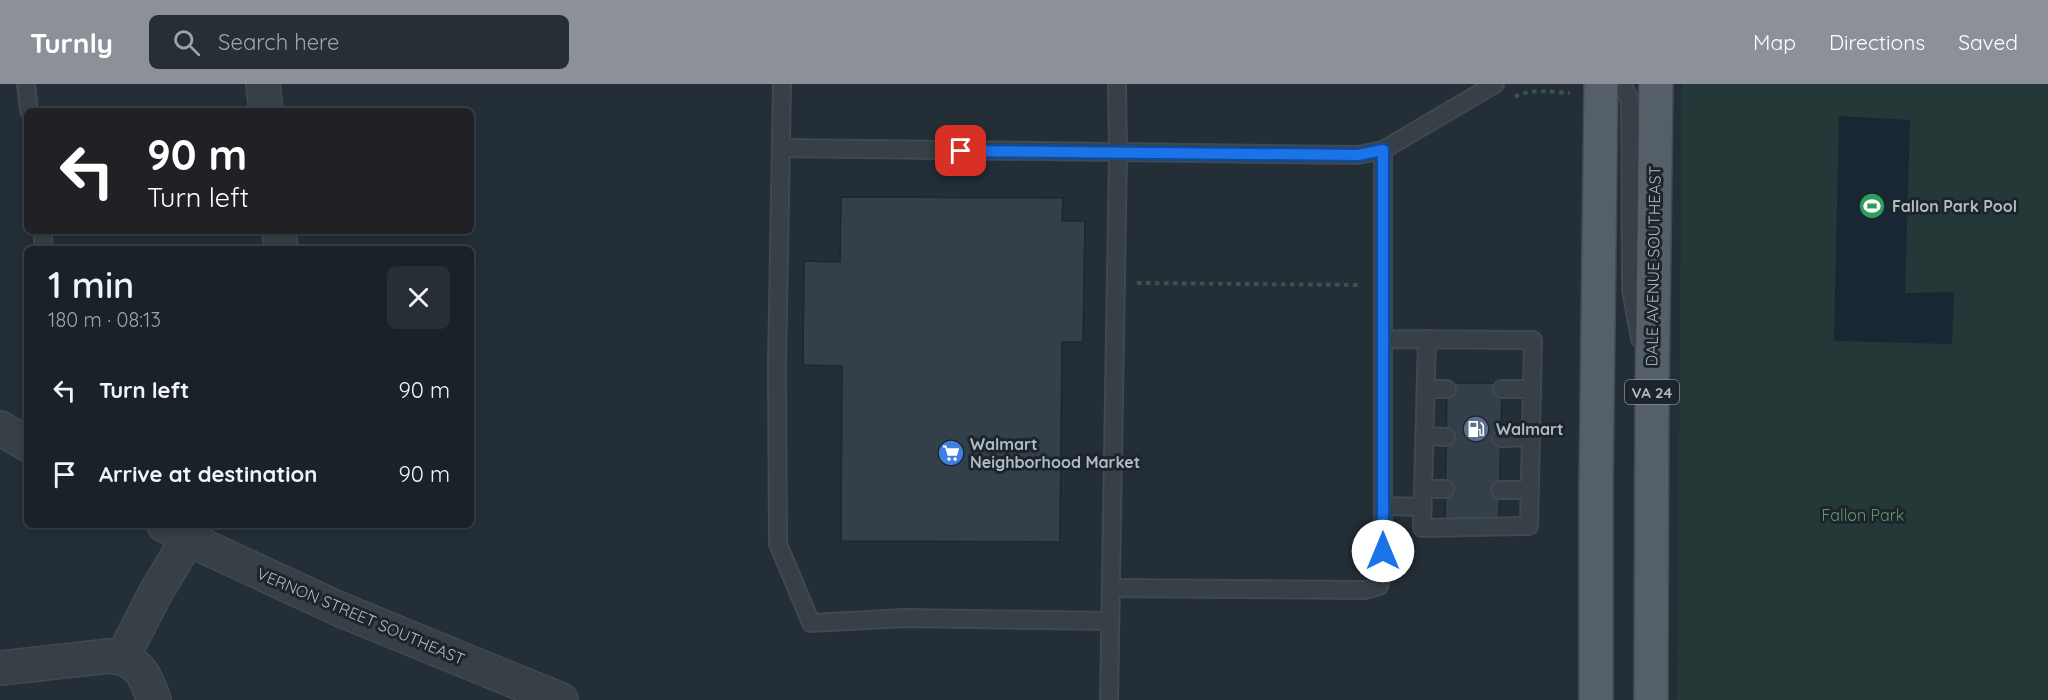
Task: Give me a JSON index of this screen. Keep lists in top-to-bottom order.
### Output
{
  "streets": {
    "main road": ["DALE AVENUE SOUTHEAST", "VA 24"],
    "street": ["VERNON STREET SOUTHEAST"]
  },
  "parks": ["Fallon Park"],
  "places": {
    "sports": ["Fallon Park Pool"],
    "fuel station": ["Walmart"],
    "supermarket": ["Walmart Neighborhood Market"]
  },
  "page": {
    "header": "Turnly",
    "search": "Search here",
    "nav": ["Map", "Directions", "Saved"],
    "turn": ["90 m", "Turn left"],
    "heading": ["1 min", "180 m · 08:13"],
    "list": [
      {
        "name": "Turn left",
        "value": "90 m"
      },
      {
        "name": "Arrive at destination",
        "value": "90 m"
      }
    ]
  }
}
